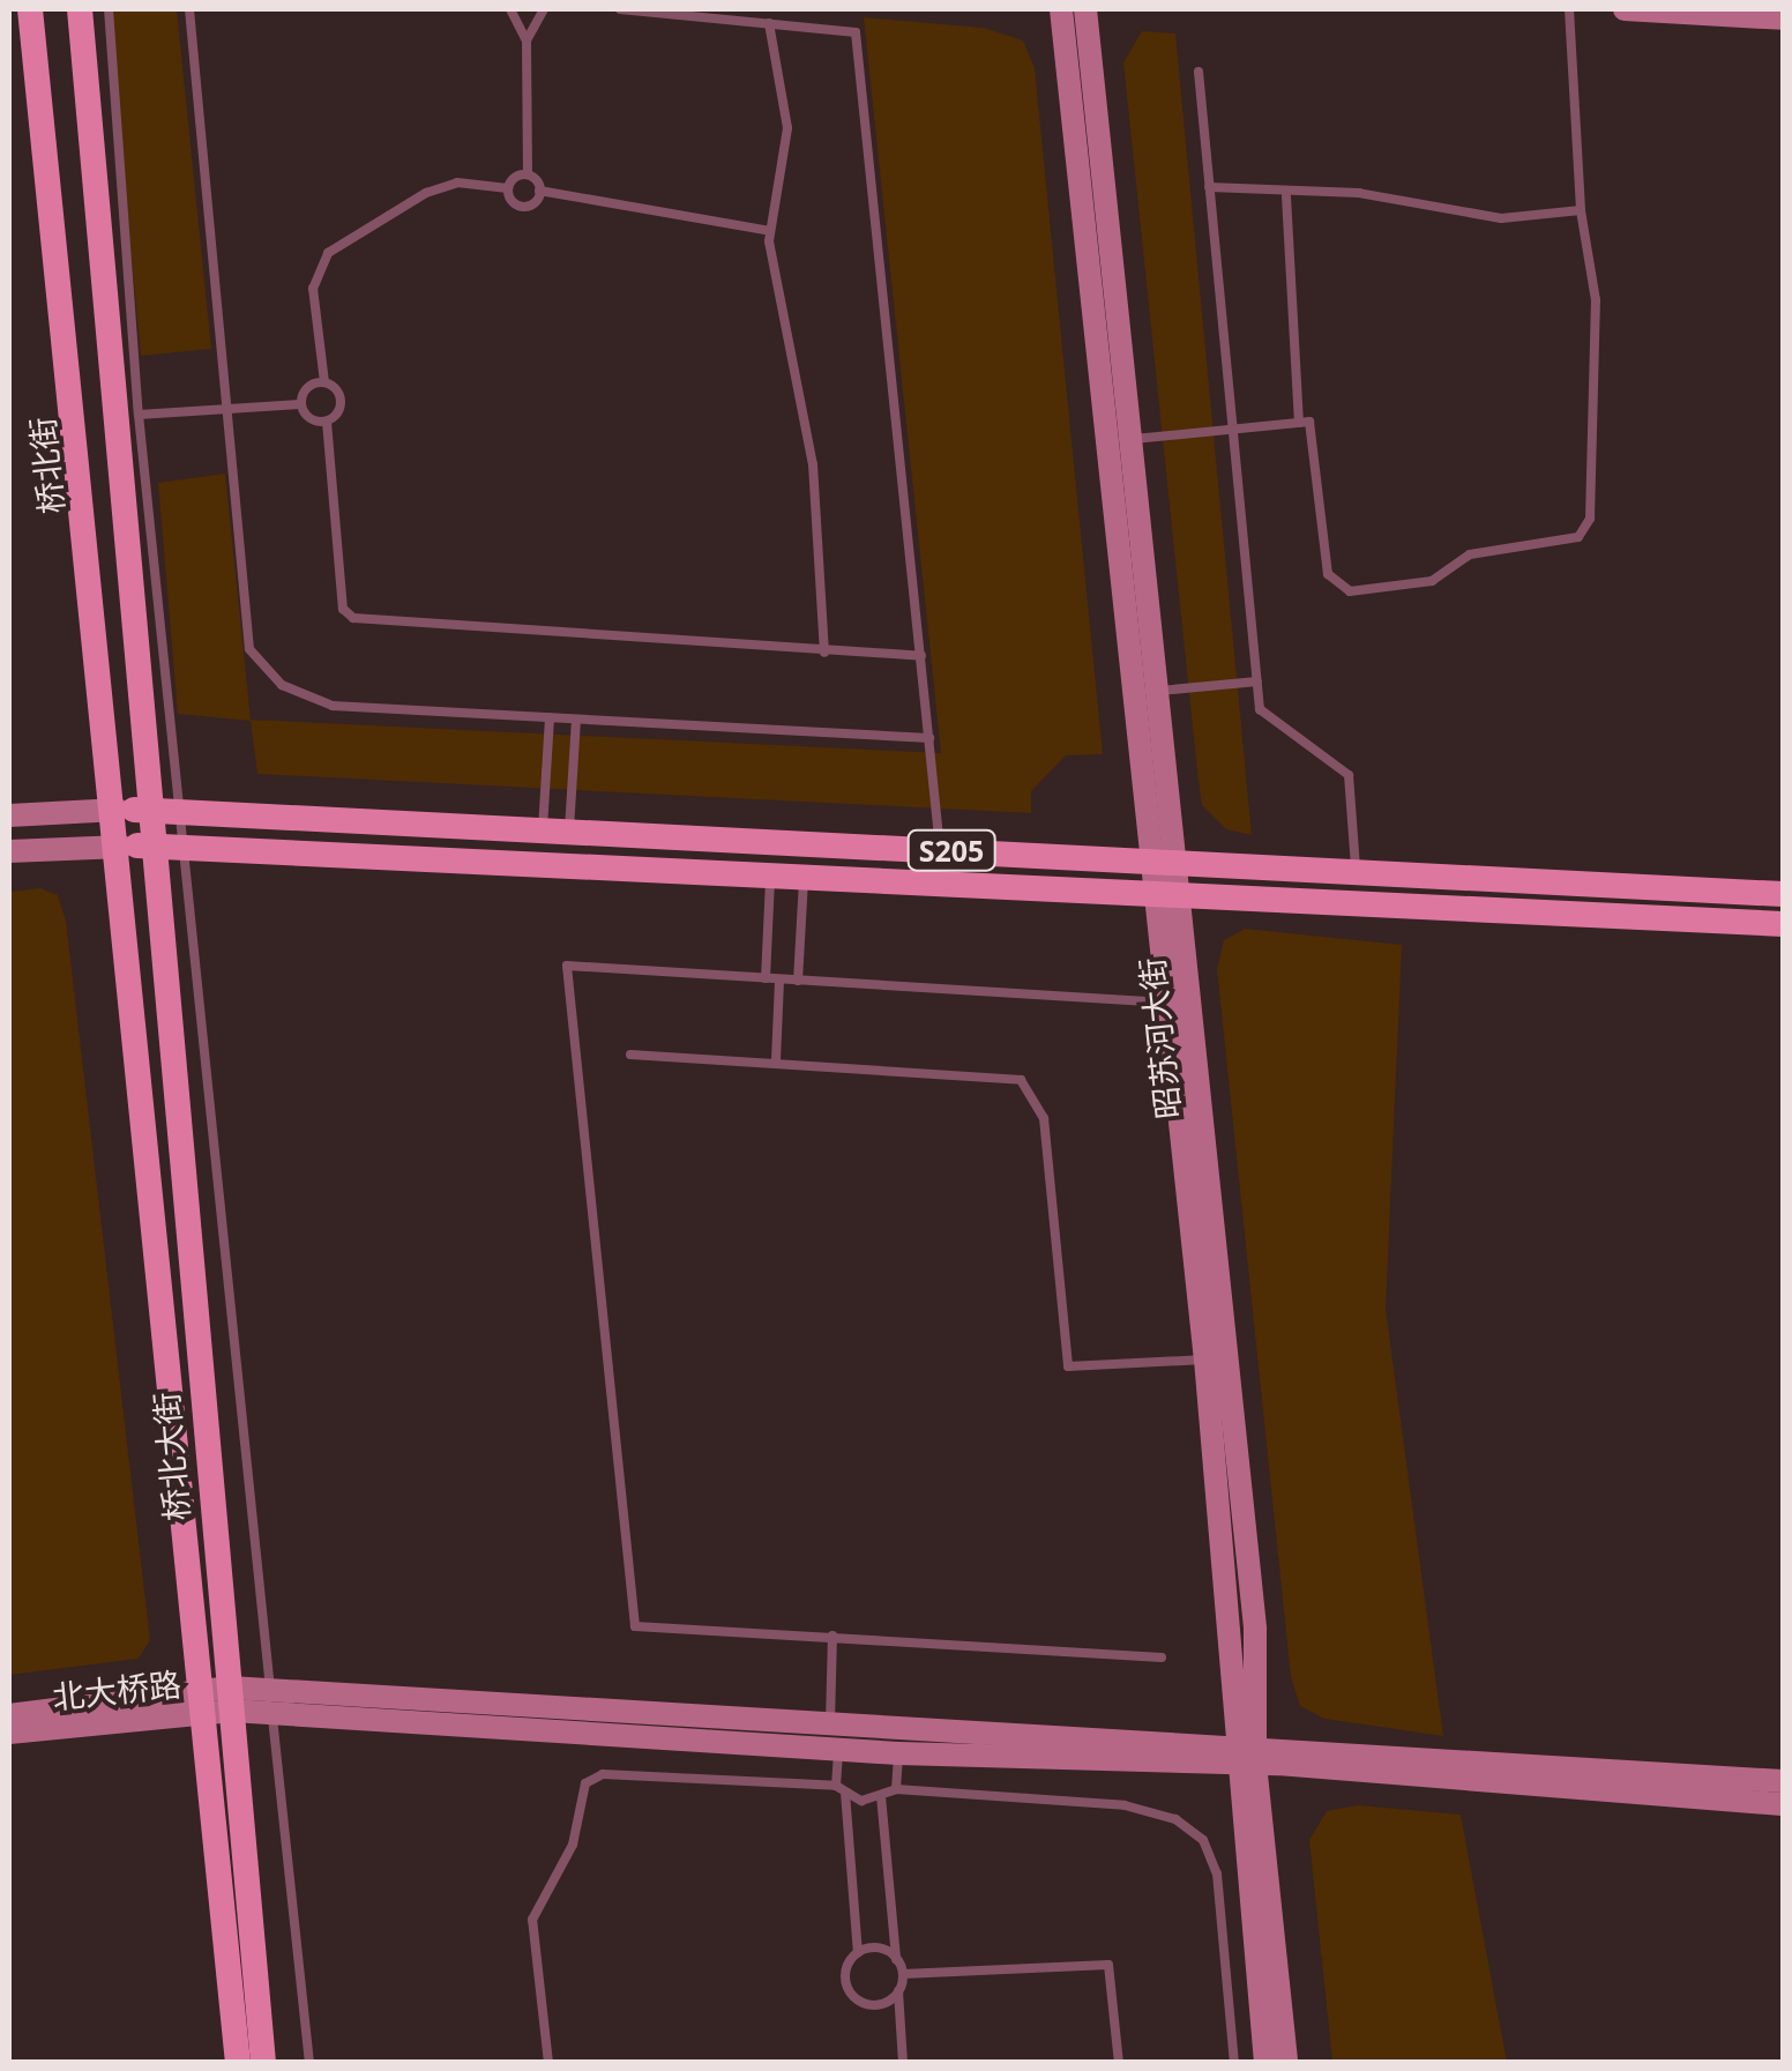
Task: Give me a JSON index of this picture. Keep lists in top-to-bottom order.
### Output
{
  "streets": {
    "main road": ["桥北街", "S205", "桥北大街"],
    "street": ["昭苏河大街", "北大桥路"]
  },
  "crossings": [
    ["桥北街", "S205"],
    ["桥北街", "桥北大街"],
    ["S205", "昭苏河大街"],
    ["S205", "桥北大街"],
    ["桥北大街", "北大桥路"]
  ]
}
